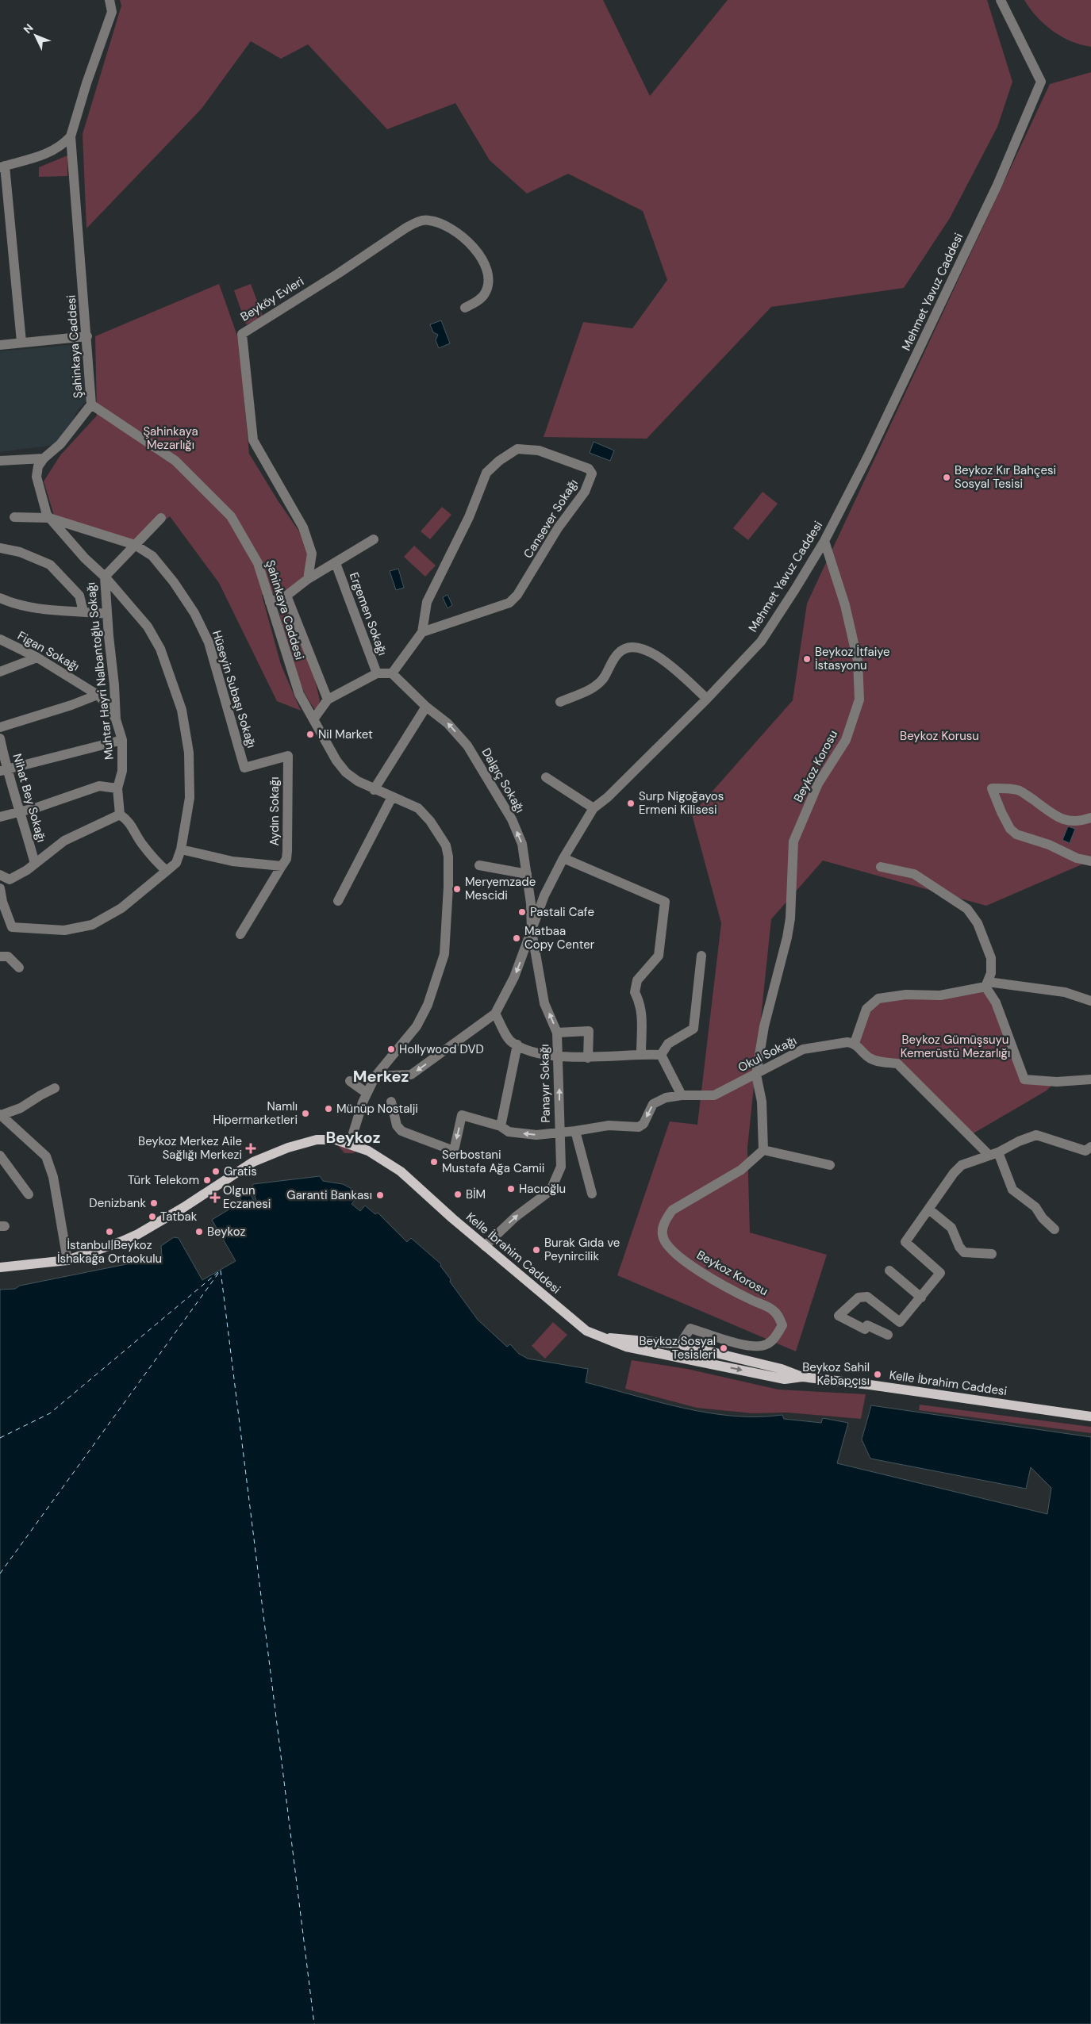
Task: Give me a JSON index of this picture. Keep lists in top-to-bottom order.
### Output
{
  "streets": {
    "main road": ["Kelle İbrahim Caddesi"],
    "street": [
      "Mehmet Yavuz Caddesi",
      "Beyköy Evleri",
      "Şahinkaya Caddesi",
      "Cansever Sokağı",
      "Ergemen Sokağı",
      "Figan Sokağı",
      "Muhtar Hayri Nalbantoğlu Sokağı",
      "Hüseyin Subaşı Sokağı",
      "Beykoz Korosu",
      "Dalgıç Sokağı",
      "Nihat Bey Sokağı",
      "Aydın Sokağı",
      "Okul Sokağı",
      "Panayır Sokağı"
    ]
  },
  "crossings": [
    ["Mehmet Yavuz Caddesi", "Şahinkaya Caddesi"],
    ["Mehmet Yavuz Caddesi", "Beykoz Korosu"],
    ["Mehmet Yavuz Caddesi", "Dalgıç Sokağı"],
    ["Mehmet Yavuz Caddesi", "Panayır Sokağı"],
    ["Şahinkaya Caddesi", "Kelle İbrahim Caddesi"],
    ["Cansever Sokağı", "Dalgıç Sokağı"],
    ["Figan Sokağı", "Muhtar Hayri Nalbantoğlu Sokağı"],
    ["Muhtar Hayri Nalbantoğlu Sokağı", "Hüseyin Subaşı Sokağı"],
    ["Hüseyin Subaşı Sokağı", "Aydın Sokağı"],
    ["Beykoz Korosu", "Okul Sokağı"],
    ["Beykoz Korosu", "Kelle İbrahim Caddesi"],
    ["Dalgıç Sokağı", "Panayır Sokağı"],
    ["Panayır Sokağı", "Kelle İbrahim Caddesi"]
  ],
  "one_way": ["Dalgıç Sokağı"],
  "districts": ["Merkez", "Beykoz"],
  "parks": ["Şahinkaya Mezarlığı", "Beykoz Korusu", "Beykoz Gümüşsuyu Kemerüstü Mezarlığı"],
  "places": {
    "other": [
      "Beykoz Kır Bahçesi Sosyal Tesisi",
      "Beykoz İtfaiye İstasyonu",
      "Nil Market",
      "Surp Nigoğayos Ermeni Kilisesi",
      "Meryemzade Mescidi",
      "Pastali Cafe",
      "Matbaa Copy Center",
      "Hollywood DVD",
      "Münüp Nostalji",
      "Namlı Hipermarketleri",
      "Serbostani Mustafa Ağa Camii",
      "Gratis",
      "Türk Telekom",
      "Hacıoğlu",
      "BİM",
      "Garanti Bankası",
      "Denizbank",
      "Tatbak",
      "İstanbul Beykoz İshakağa Ortaokulu",
      "Beykoz",
      "Burak Gıda ve Peynircilik",
      "Beykoz Sosyal Tesisleri",
      "Beykoz Sahil Kebapçısı"
    ],
    "health": ["Beykoz Merkez Aile Sağlığı Merkezi", "Olgun Eczanesi"]
  },
  "north": "top left"
}
